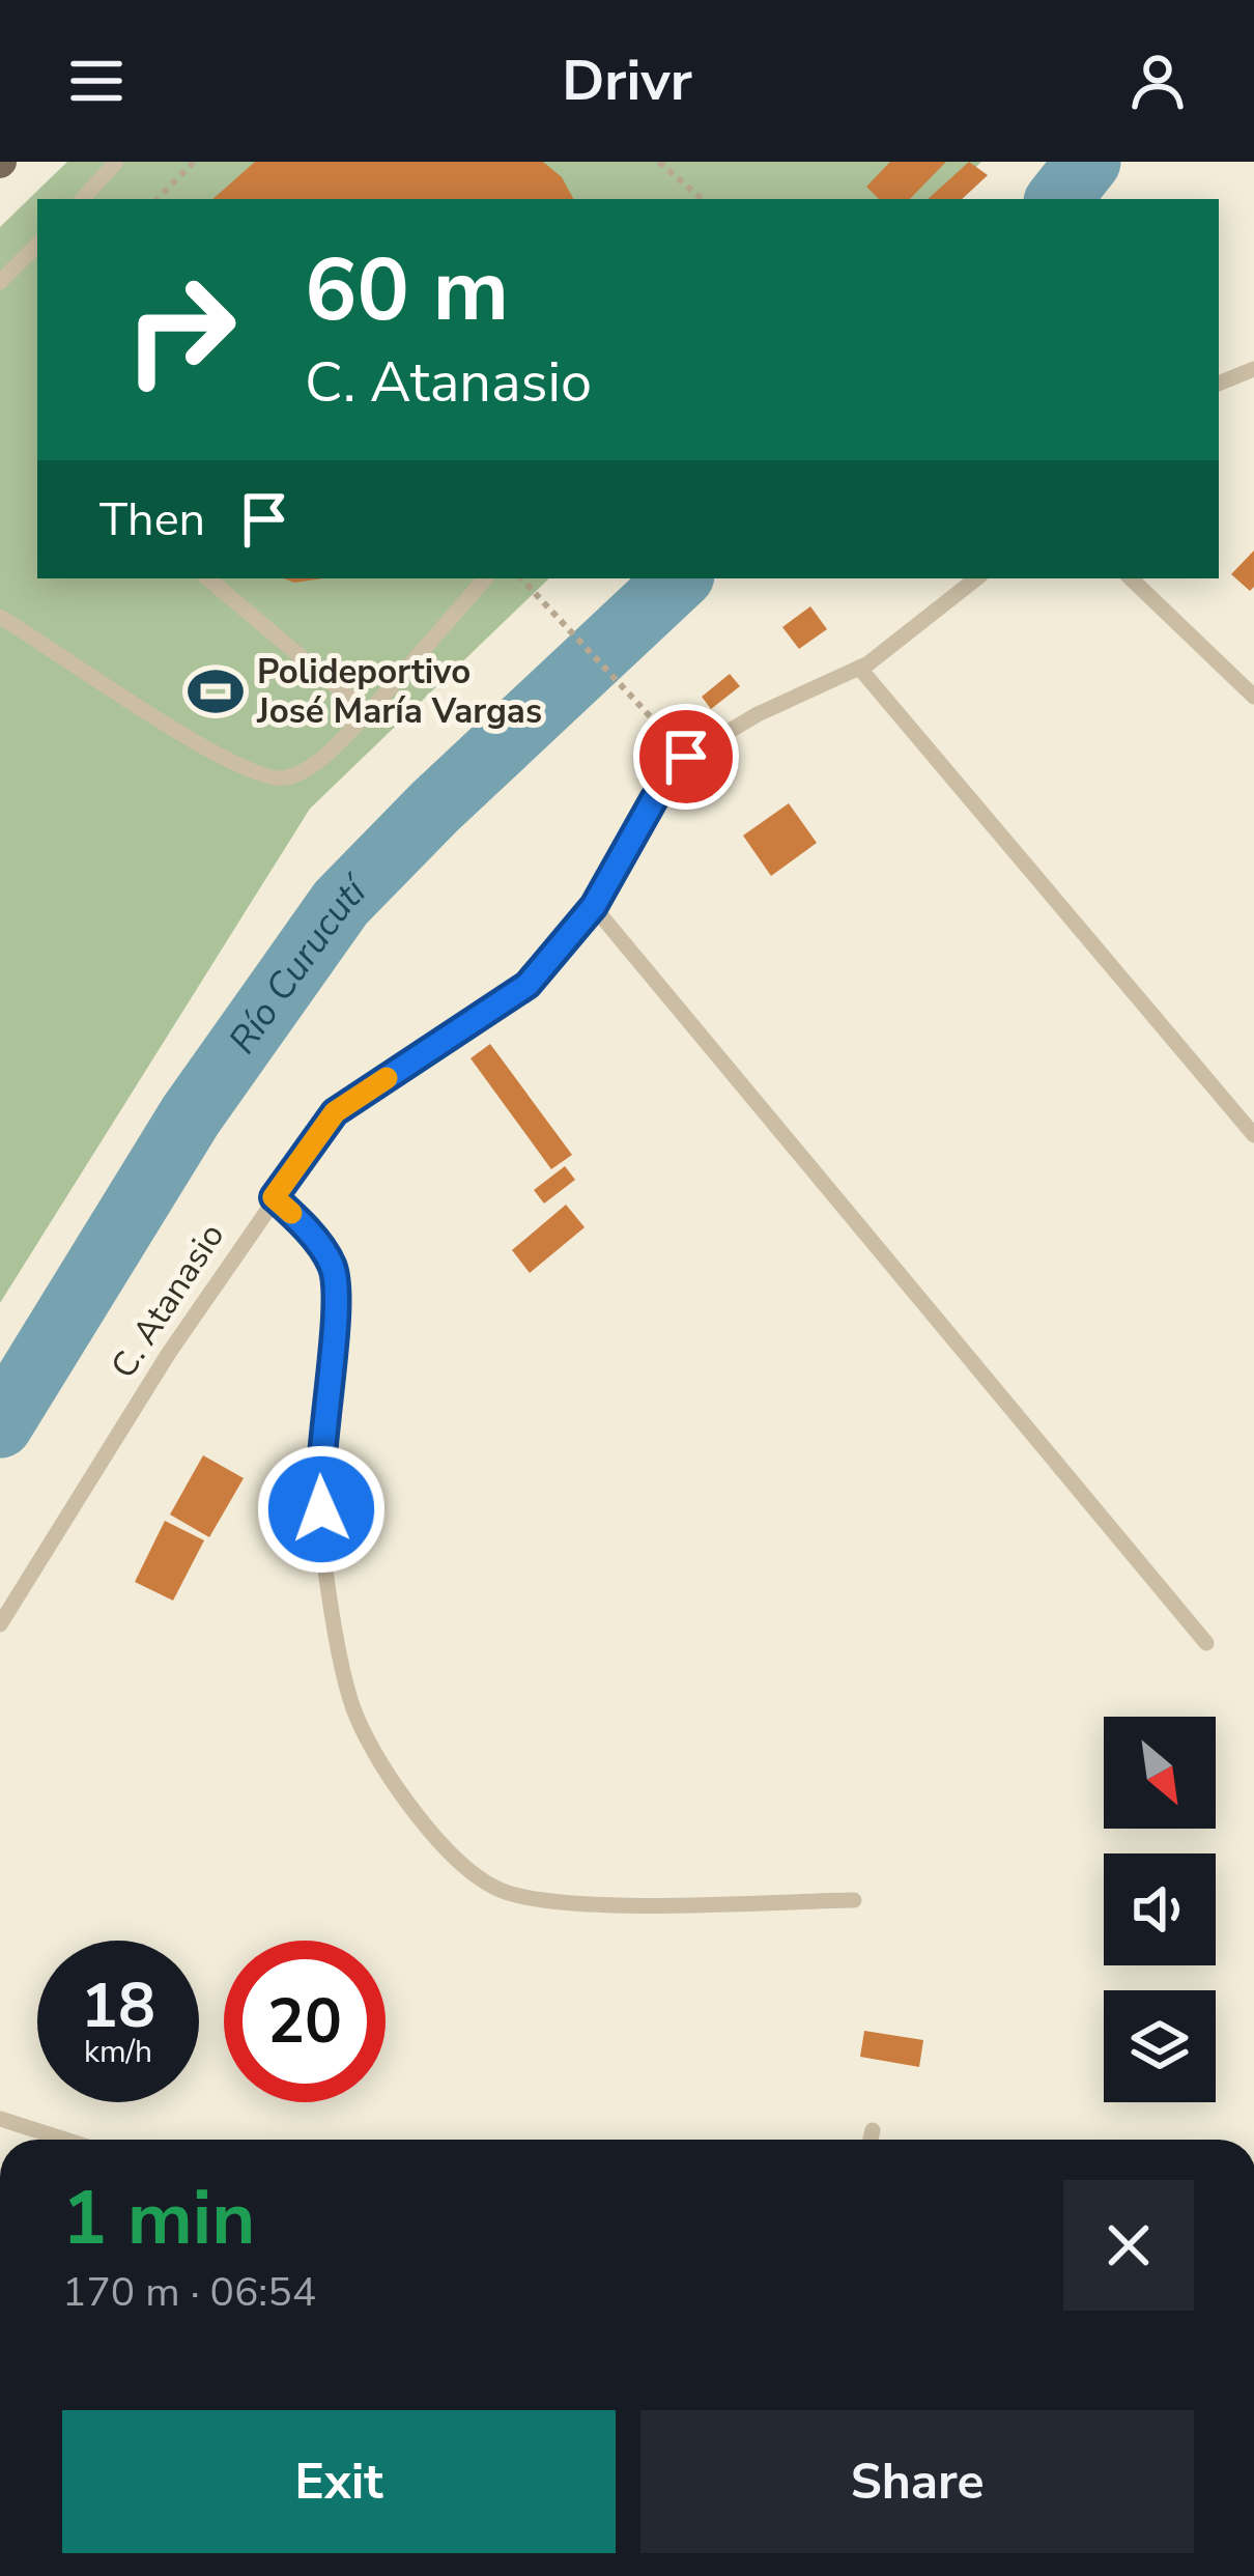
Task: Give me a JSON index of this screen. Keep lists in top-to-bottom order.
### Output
{
  "streets": {
    "lane": ["C. Atanasio"]
  },
  "water": ["Río Curucutí"],
  "places": {
    "sports": ["Polideportivo José María Vargas"]
  },
  "north": "bottom right",
  "page": {
    "header": "Drivr",
    "turn": ["60 m", "C. Atanasio"],
    "then": "Then",
    "speed": "18 km/h",
    "limit": "20",
    "heading": ["1 min", "170 m · 06:54"],
    "buttons": ["Exit", "Share"]
  }
}
